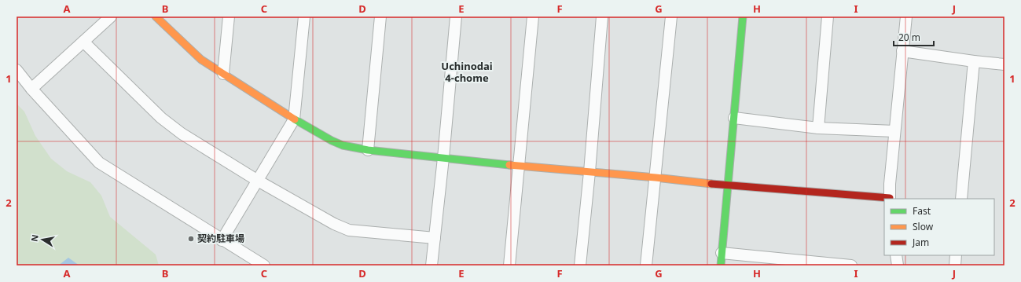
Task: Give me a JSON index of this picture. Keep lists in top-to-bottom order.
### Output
{
  "districts": ["Uchinodai 4-chome"],
  "places": ["契約駐車場"],
  "legend": ["Fast", "Slow", "Jam"],
  "scale_bar": "20 m",
  "north": "left",
  "grid": {
    "columns": [
      "A",
      "B",
      "C",
      "D",
      "E",
      "F",
      "G",
      "H",
      "I",
      "J"
    ],
    "rows": ["1", "2"]
  }
}
